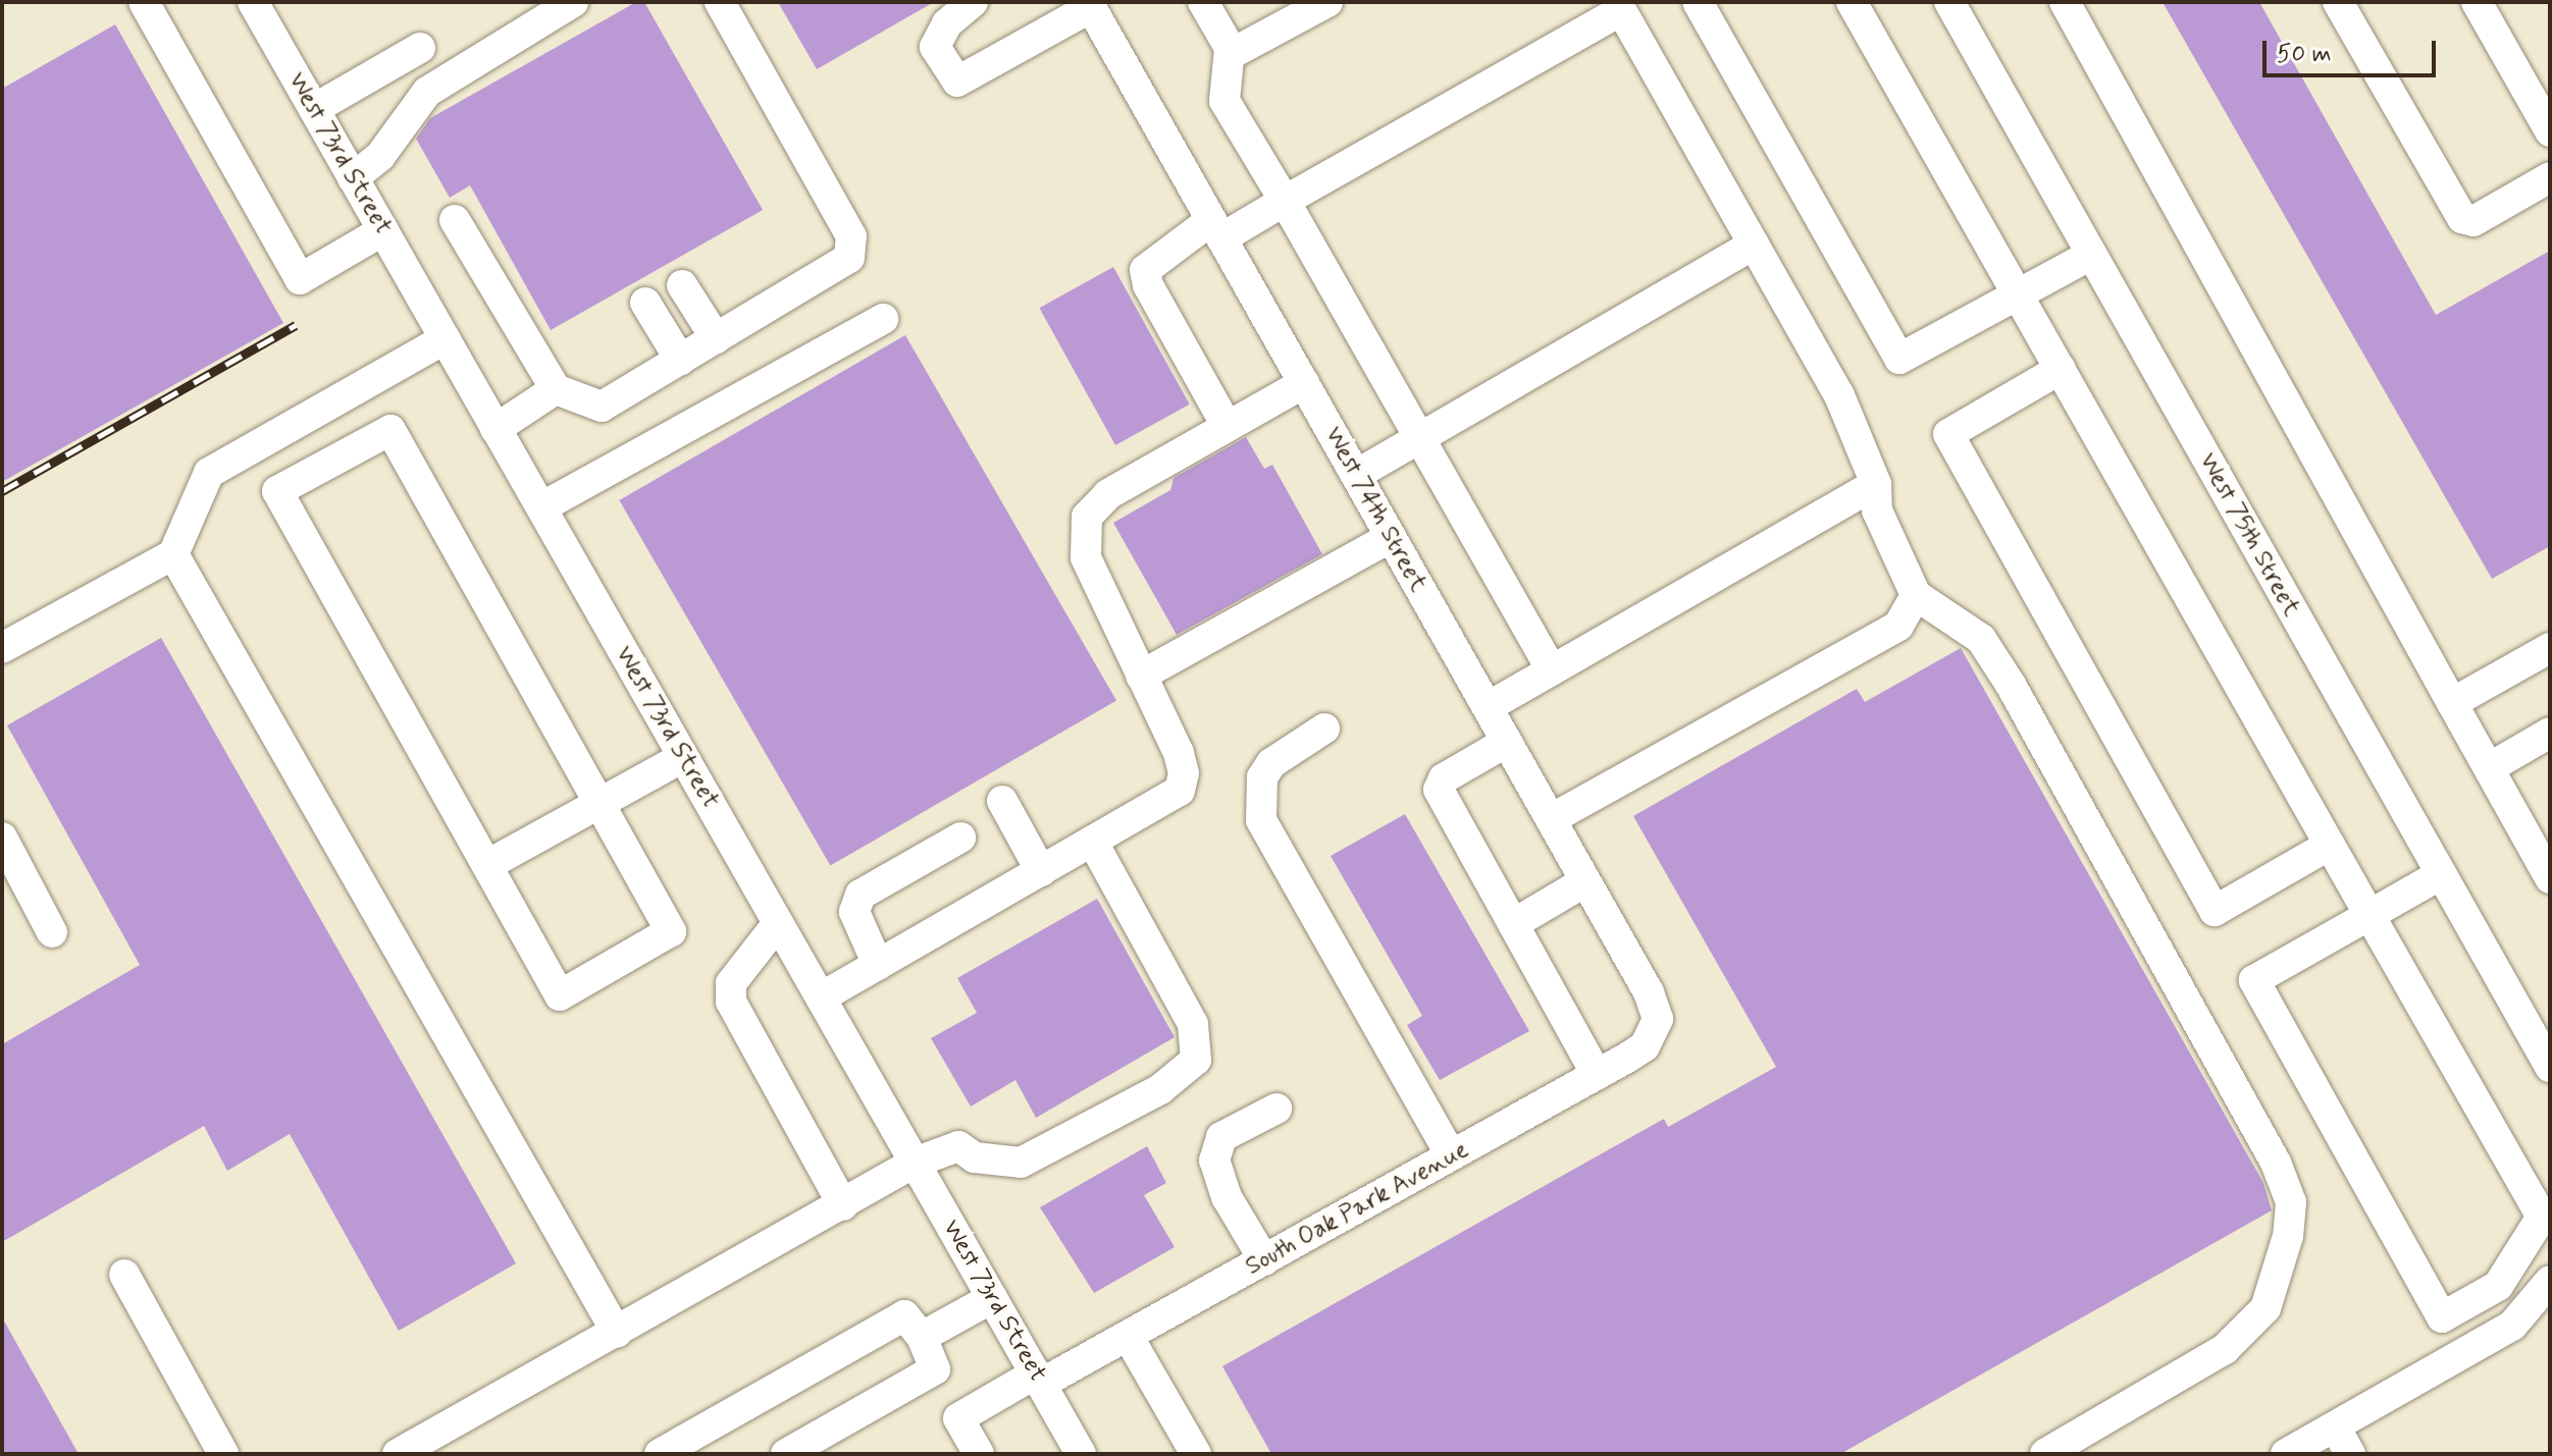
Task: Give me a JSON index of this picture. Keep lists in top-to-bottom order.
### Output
{
  "streets": {
    "street": [
      "West 73rd Street",
      "West 74th Street",
      "West 75th Street",
      "South Oak Park Avenue"
    ]
  },
  "crossings": [
    ["West 73rd Street", "South Oak Park Avenue"],
    ["West 74th Street", "South Oak Park Avenue"]
  ],
  "scale_bar": "50 m"
}
